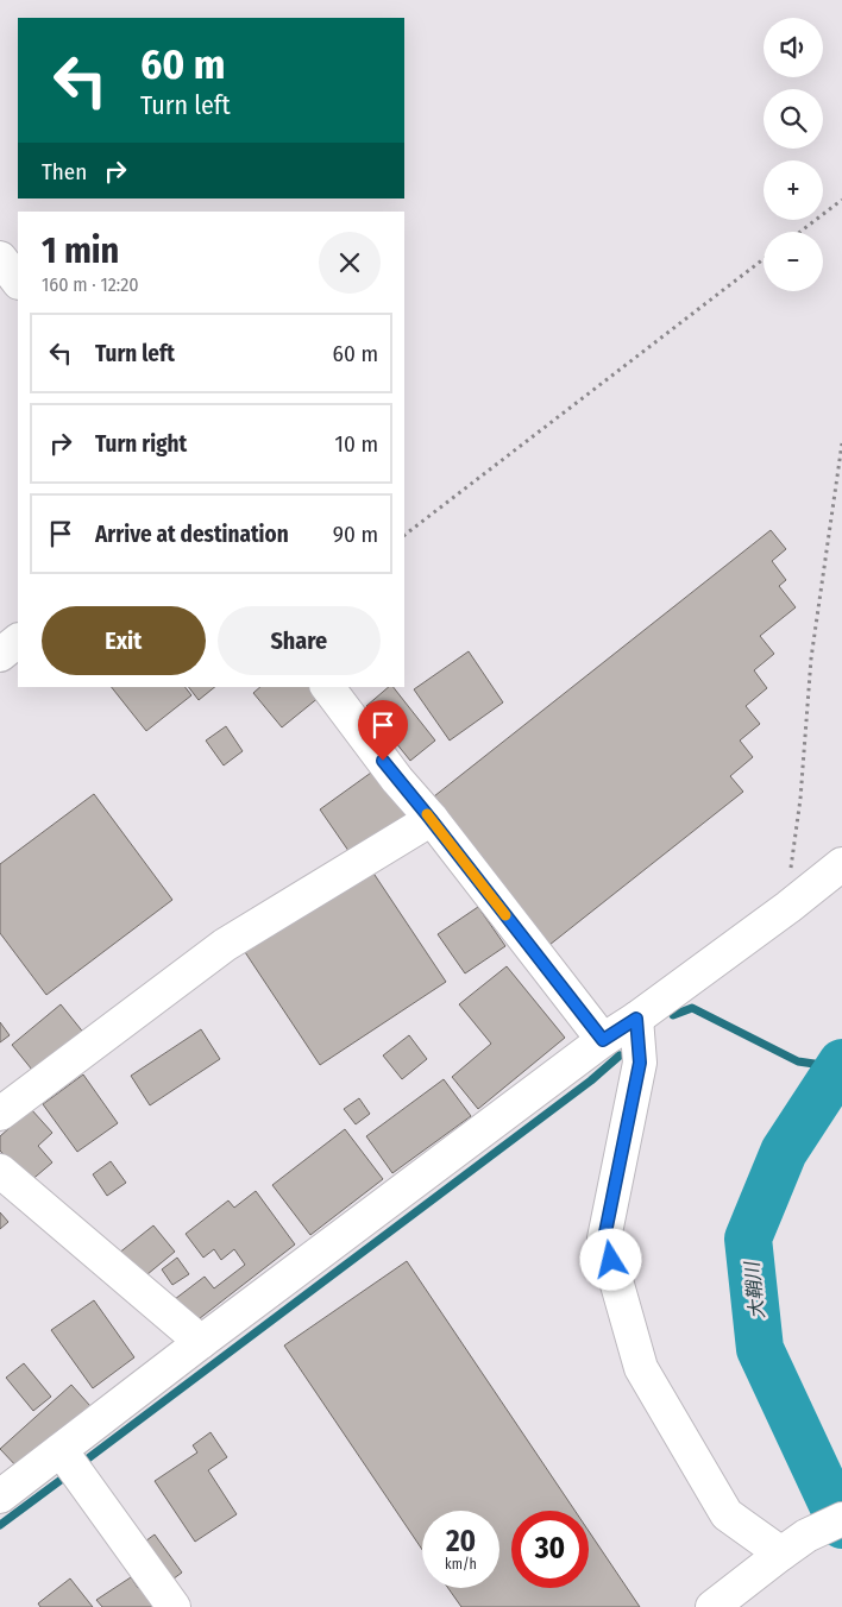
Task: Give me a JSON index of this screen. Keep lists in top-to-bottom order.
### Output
{
  "water": ["大鞘川"],
  "page": {
    "map_buttons": ["+", "−"],
    "turn": ["60 m", "Turn left"],
    "then": "Then",
    "heading": ["1 min", "160 m · 12:20"],
    "list": [
      {
        "name": "Turn left",
        "value": "60 m"
      },
      {
        "name": "Turn right",
        "value": "10 m"
      },
      {
        "name": "Arrive at destination",
        "value": "90 m"
      }
    ],
    "buttons": ["Exit", "Share"],
    "speed": "20 km/h",
    "limit": "30"
  }
}
